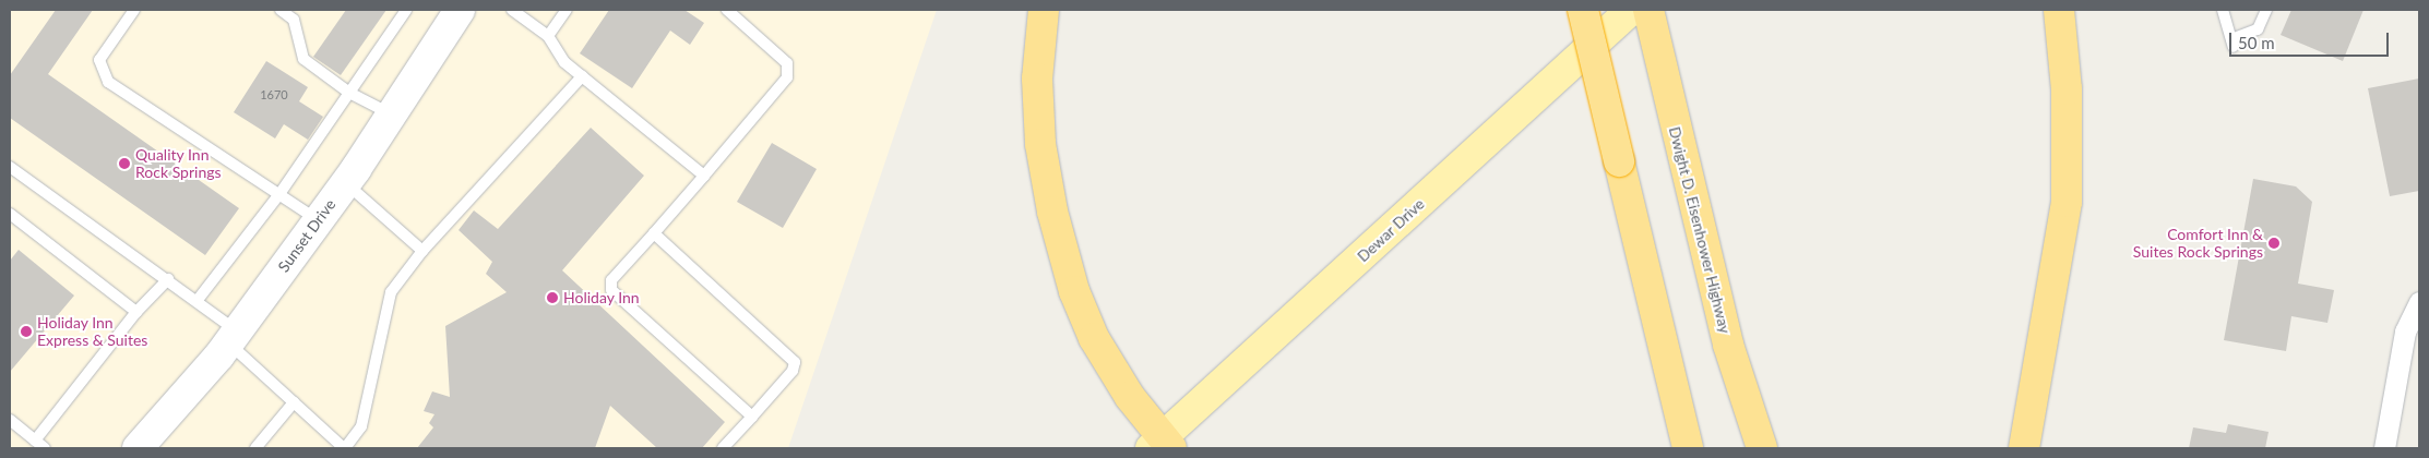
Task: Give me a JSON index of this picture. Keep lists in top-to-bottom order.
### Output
{
  "streets": {
    "highway": ["Dwight D. Eisenhower Highway"],
    "main road": ["Dewar Drive"],
    "street": ["Sunset Drive"]
  },
  "places": [
    "Quality Inn Rock Springs",
    "Comfort Inn & Suites Rock Springs",
    "Holiday Inn",
    "Holiday Inn Express & Suites"
  ],
  "house_numbers": ["1670"],
  "scale_bar": "50 m"
}
